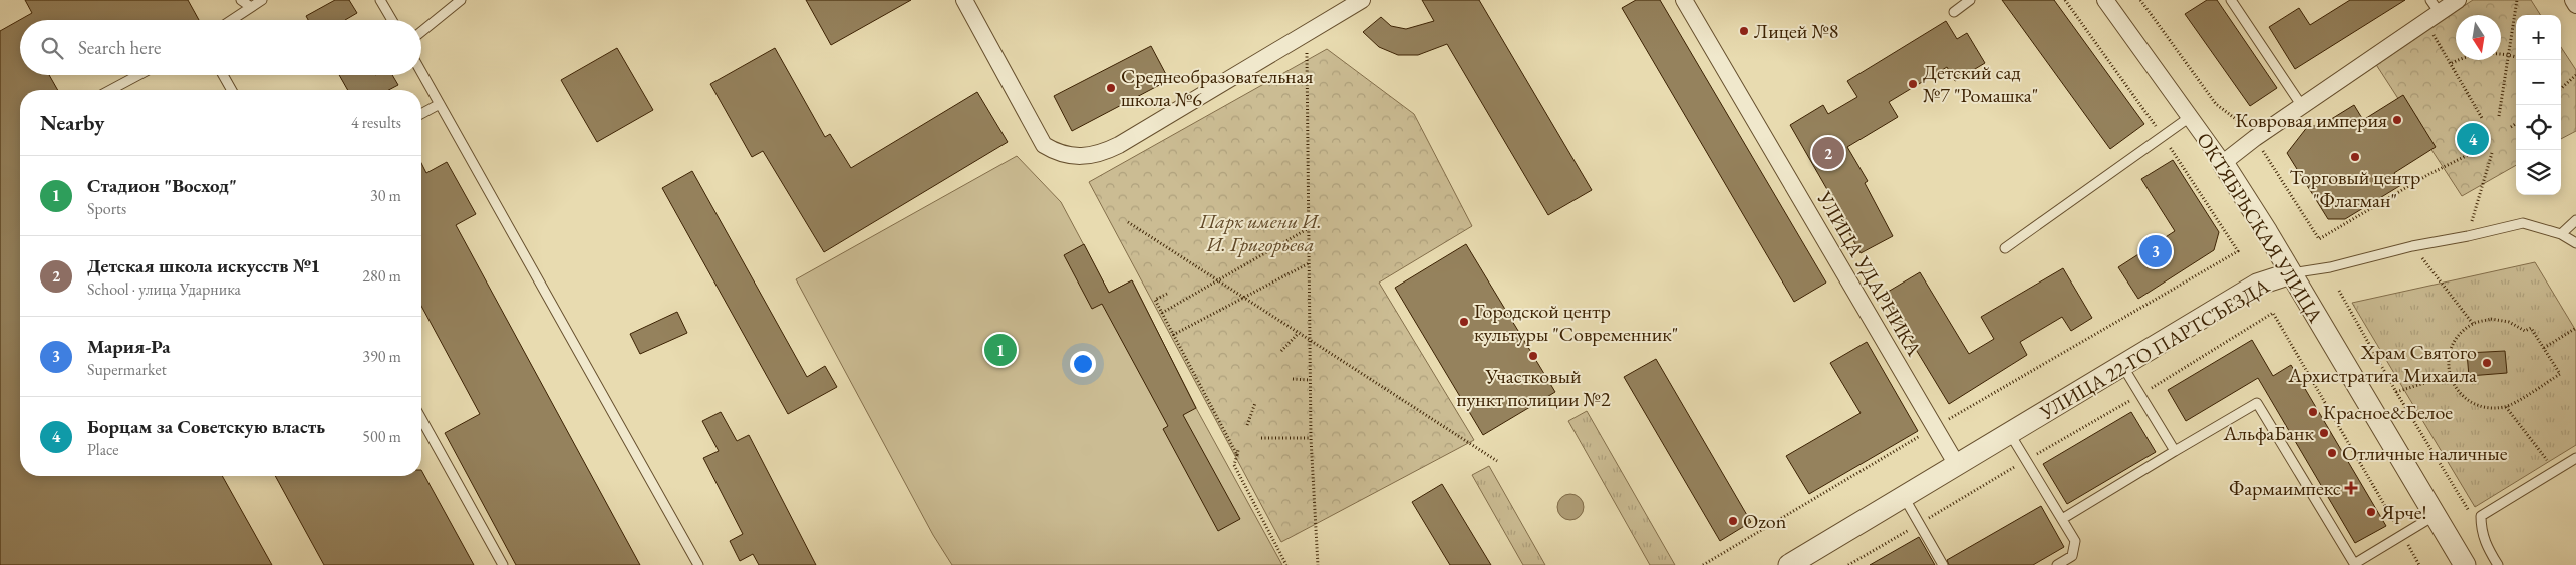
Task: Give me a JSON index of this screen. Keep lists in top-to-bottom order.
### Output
{
  "streets": {
    "street": ["ОКТЯБРЬСКАЯ УЛИЦА", "УЛИЦА УДАРНИКА", "УЛИЦА 22-ГО ПАРТСЪЕЗДА"]
  },
  "crossings": [
    ["ОКТЯБРЬСКАЯ УЛИЦА", "УЛИЦА 22-ГО ПАРТСЪЕЗДА"],
    ["УЛИЦА УДАРНИКА", "УЛИЦА 22-ГО ПАРТСЪЕЗДА"]
  ],
  "parks": ["Парк имени И. И. Григорьева"],
  "places": {
    "other": [
      "Лицей №8",
      "Детский сад №7 \"Ромашка\"",
      "Среднеобразовательная школа №6",
      "Ковровая империя",
      "Торговый центр \"Флагман\"",
      "Городской центр культуры \"Современник\"",
      "Участковый пункт полиции №2",
      "Храм Святого Архистратига Михаила",
      "Красное&Белое",
      "АльфаБанк",
      "Отличные наличные",
      "Ярче!",
      "Ozon"
    ],
    "health": ["Фармаимпекс"]
  },
  "north": "bottom",
  "page": {
    "map_buttons": ["+", "−"],
    "search": "Search here",
    "heading": ["Nearby", "4 results"],
    "pins": [
      "4",
      "2",
      "3",
      "1"
    ],
    "list": [
      {
        "mark": "1",
        "name": "Стадион \"Восход\"",
        "note": "Sports",
        "value": "30 m"
      },
      {
        "mark": "2",
        "name": "Детская школа искусств №1",
        "note": "School · улица Ударника",
        "value": "280 m"
      },
      {
        "mark": "3",
        "name": "Мария-Ра",
        "note": "Supermarket",
        "value": "390 m"
      },
      {
        "mark": "4",
        "name": "Борцам за Советскую власть",
        "note": "Place",
        "value": "500 m"
      }
    ]
  }
}
